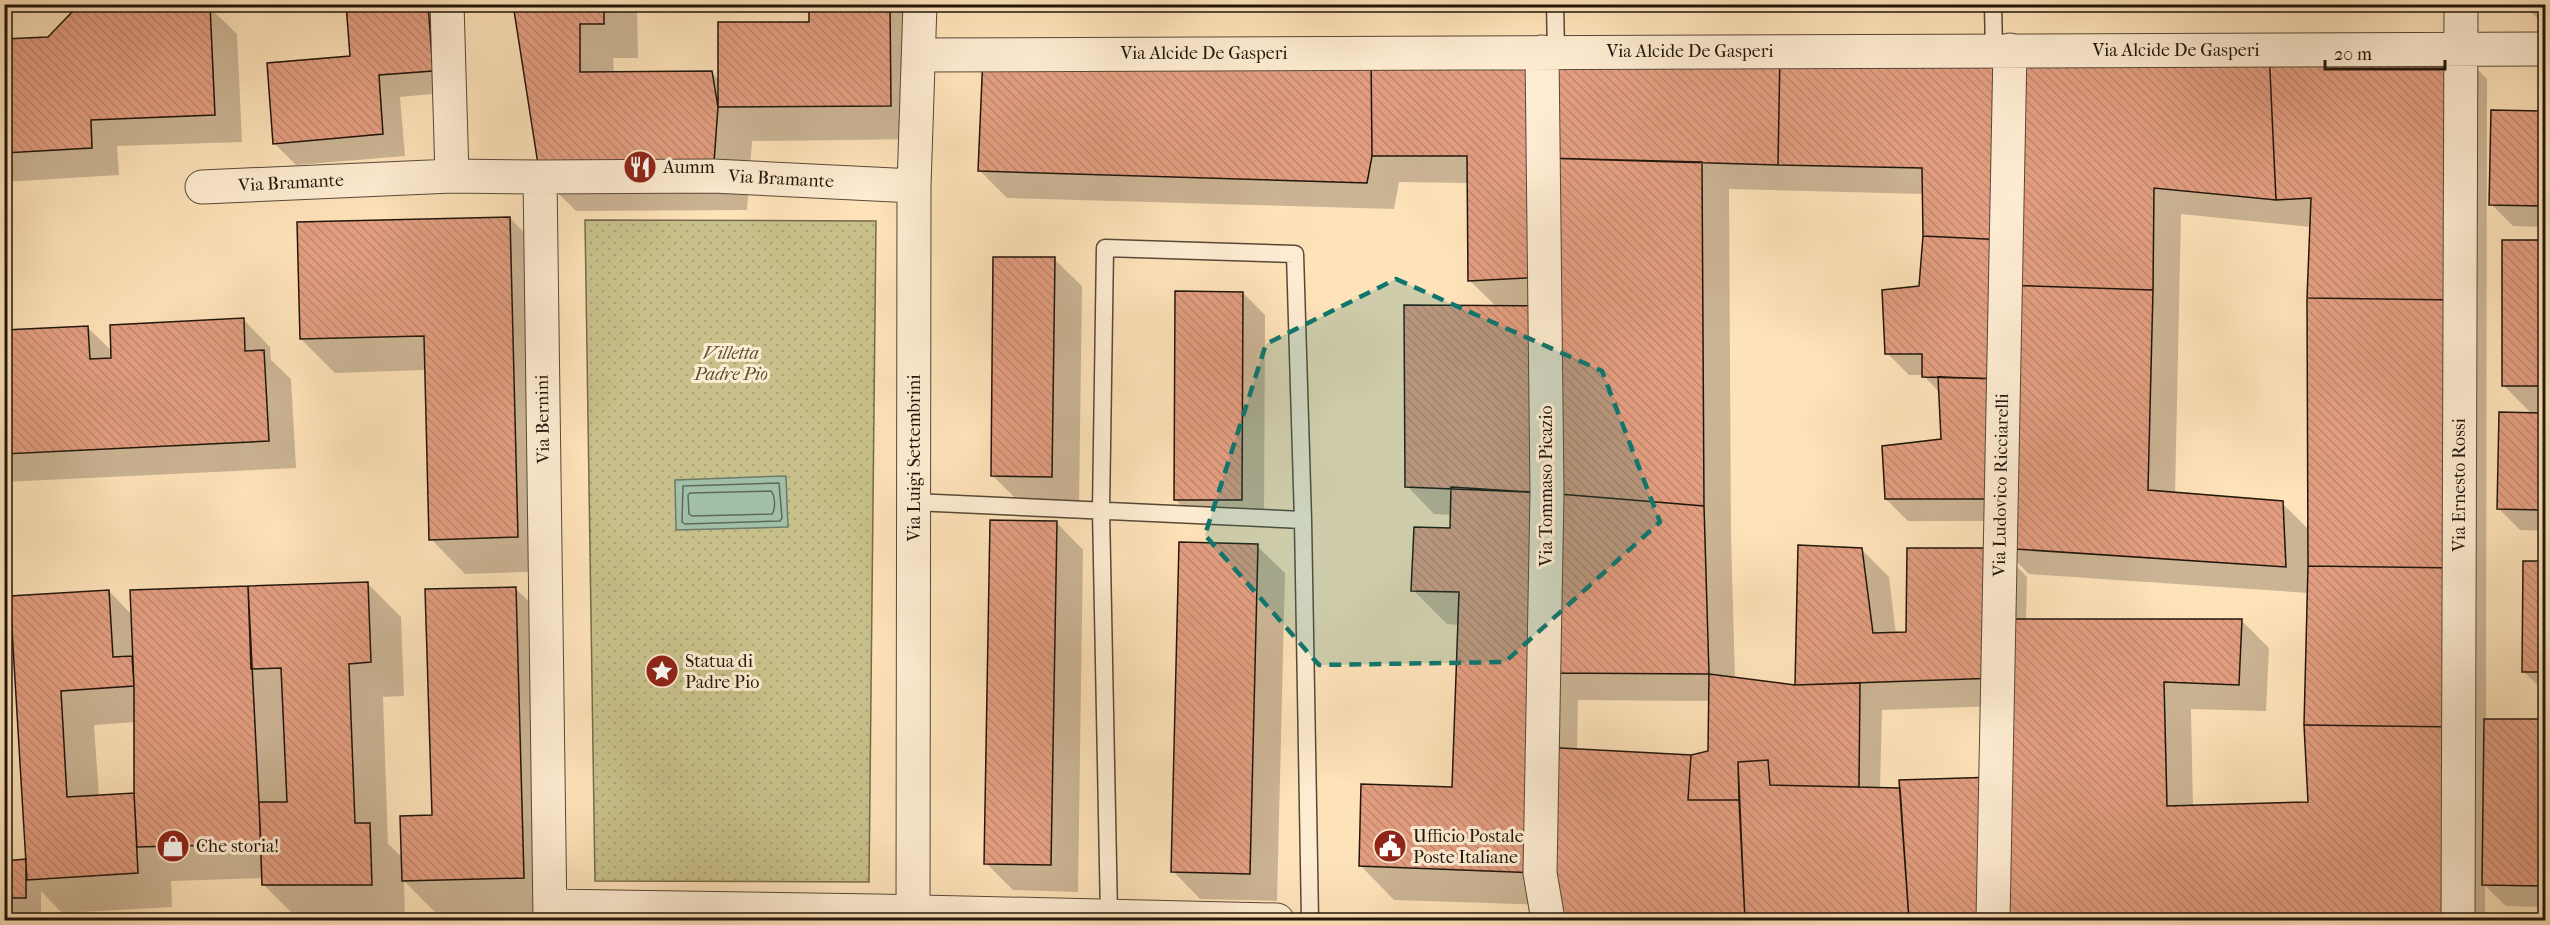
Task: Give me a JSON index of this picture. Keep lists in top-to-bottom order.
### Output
{
  "streets": {
    "street": [
      "Via Alcide De Gasperi",
      "Via Bramante",
      "Via Bernini",
      "Via Luigi Settembrini",
      "Via Ludovico Ricciarelli",
      "Via Ernesto Rossi",
      "Via Tommaso Picazio"
    ]
  },
  "crossings": [
    ["Via Alcide De Gasperi", "Via Luigi Settembrini"],
    ["Via Alcide De Gasperi", "Via Ludovico Ricciarelli"],
    ["Via Alcide De Gasperi", "Via Ernesto Rossi"],
    ["Via Alcide De Gasperi", "Via Tommaso Picazio"],
    ["Via Bramante", "Via Bernini"],
    ["Via Bramante", "Via Luigi Settembrini"]
  ],
  "parks": ["Villetta Padre Pio"],
  "places": {
    "restaurant": ["Aumm"],
    "place": ["Statua di Padre Pio"],
    "shop": ["Che storia!"],
    "public building": ["Ufficio Postale Poste Italiane"]
  },
  "scale_bar": "20 m"
}
